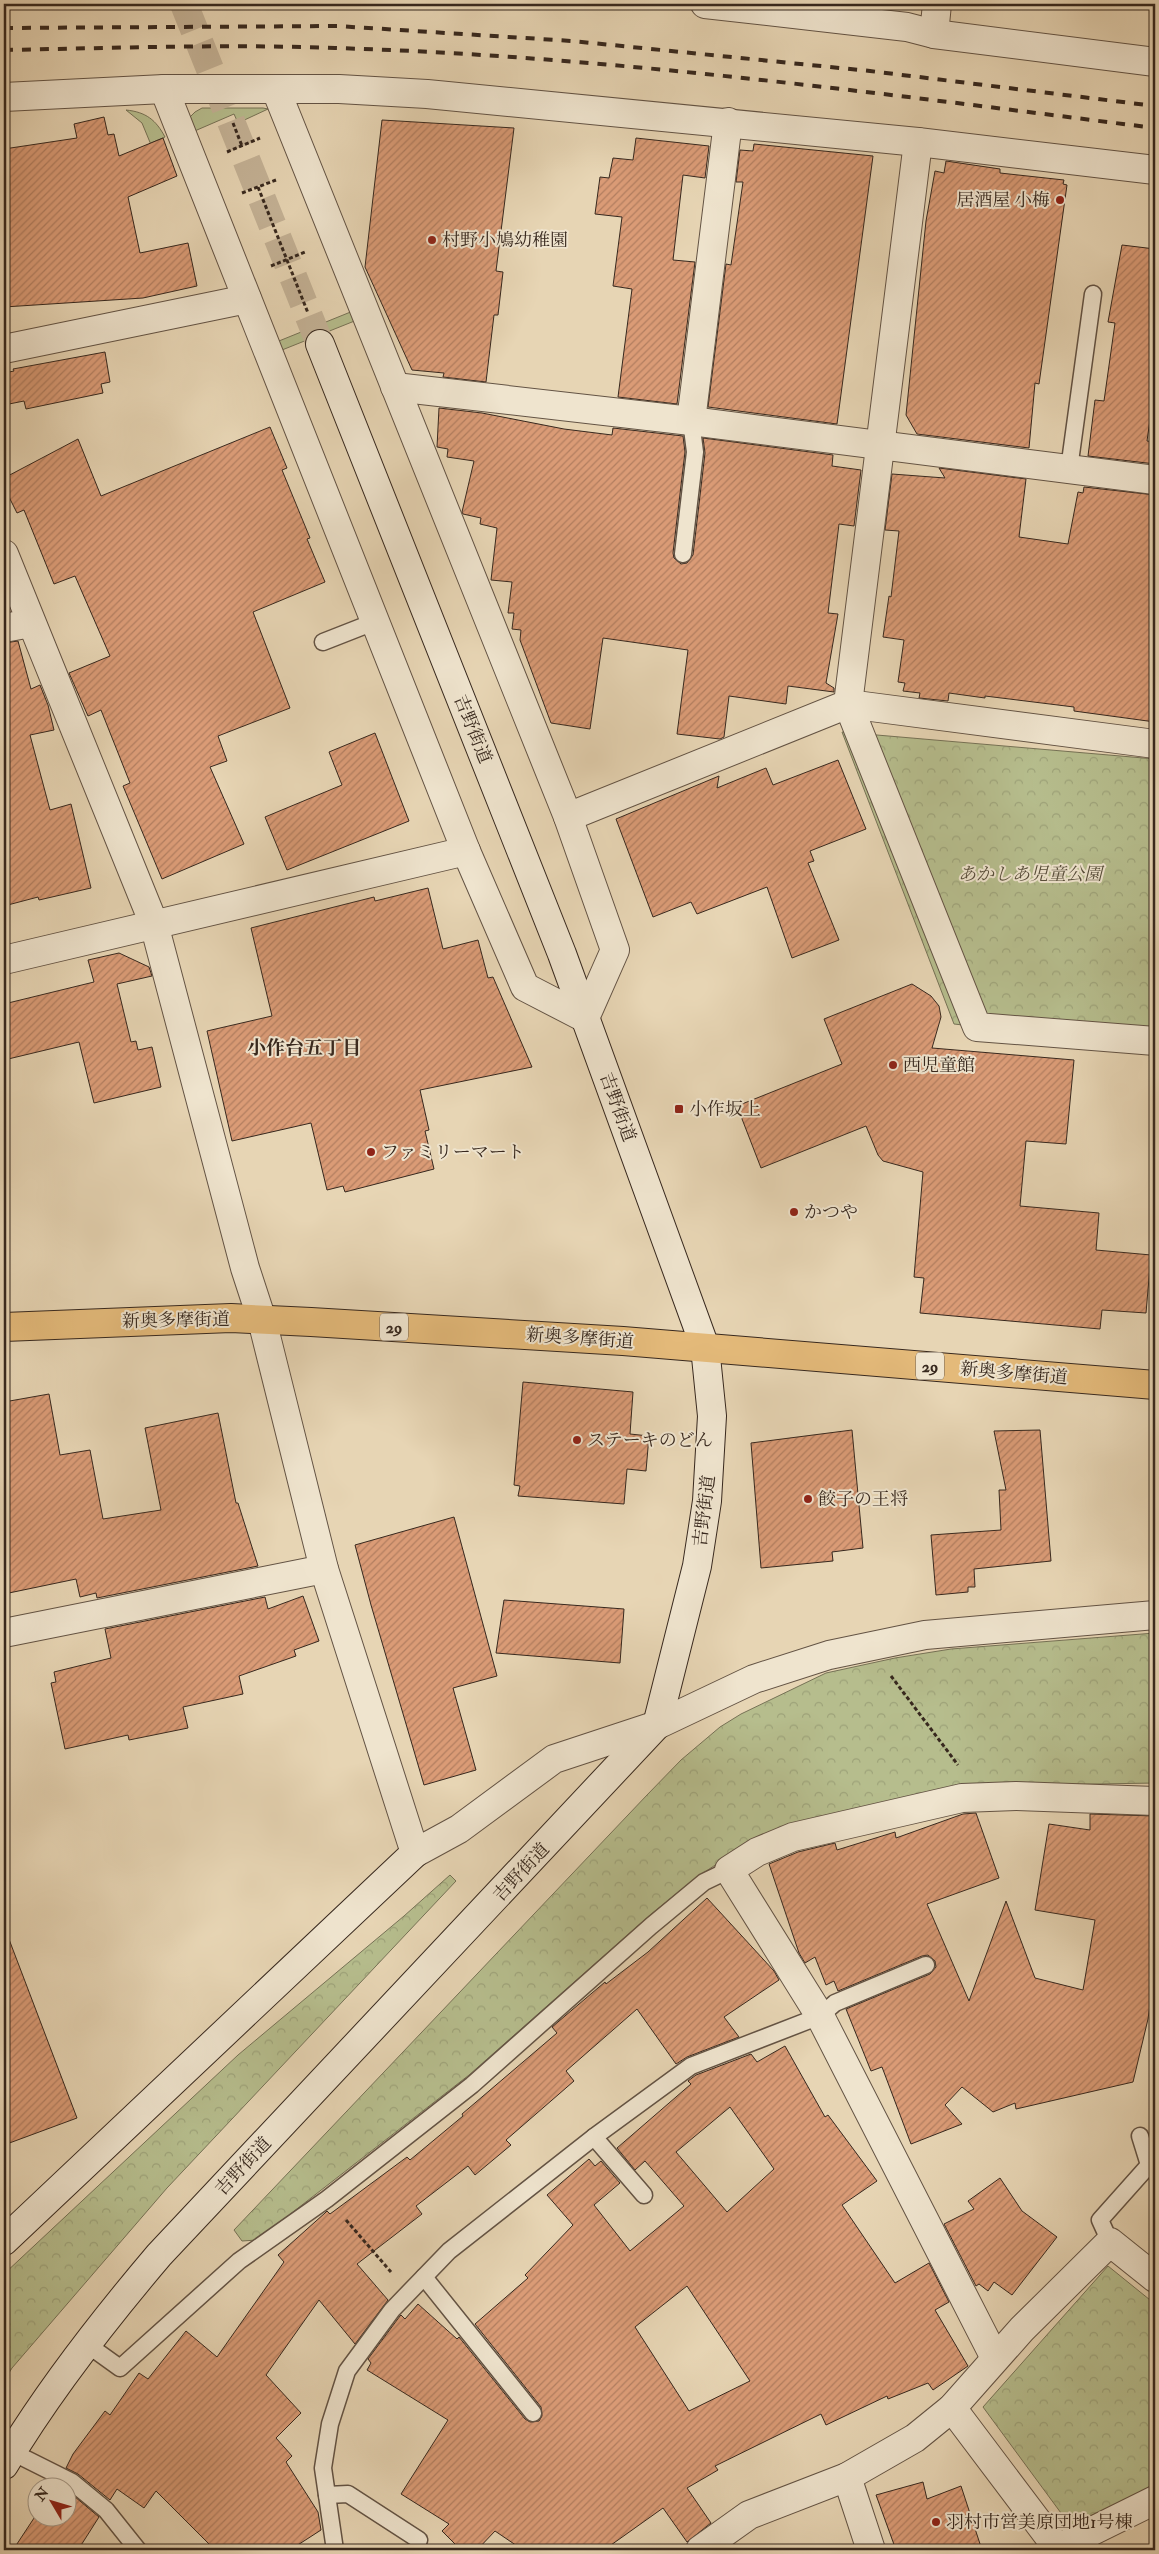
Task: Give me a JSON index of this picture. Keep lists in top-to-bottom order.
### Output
{
  "streets": {
    "main road": ["新奥多摩街道", "29"],
    "street": ["吉野街道"]
  },
  "crossings": [
    ["吉野街道", "新奥多摩街道"]
  ],
  "districts": ["小作台五丁目"],
  "parks": ["あかしあ児童公園"],
  "places": {
    "other": [
      "居酒屋 小梅",
      "村野小鳩幼稚園",
      "西児童館",
      "ファミリーマート",
      "かつや",
      "ステーキのどん",
      "餃子の王将",
      "羽村市営美原団地1号棟"
    ],
    "transit": ["小作坂上"]
  },
  "north": "top left"
}
